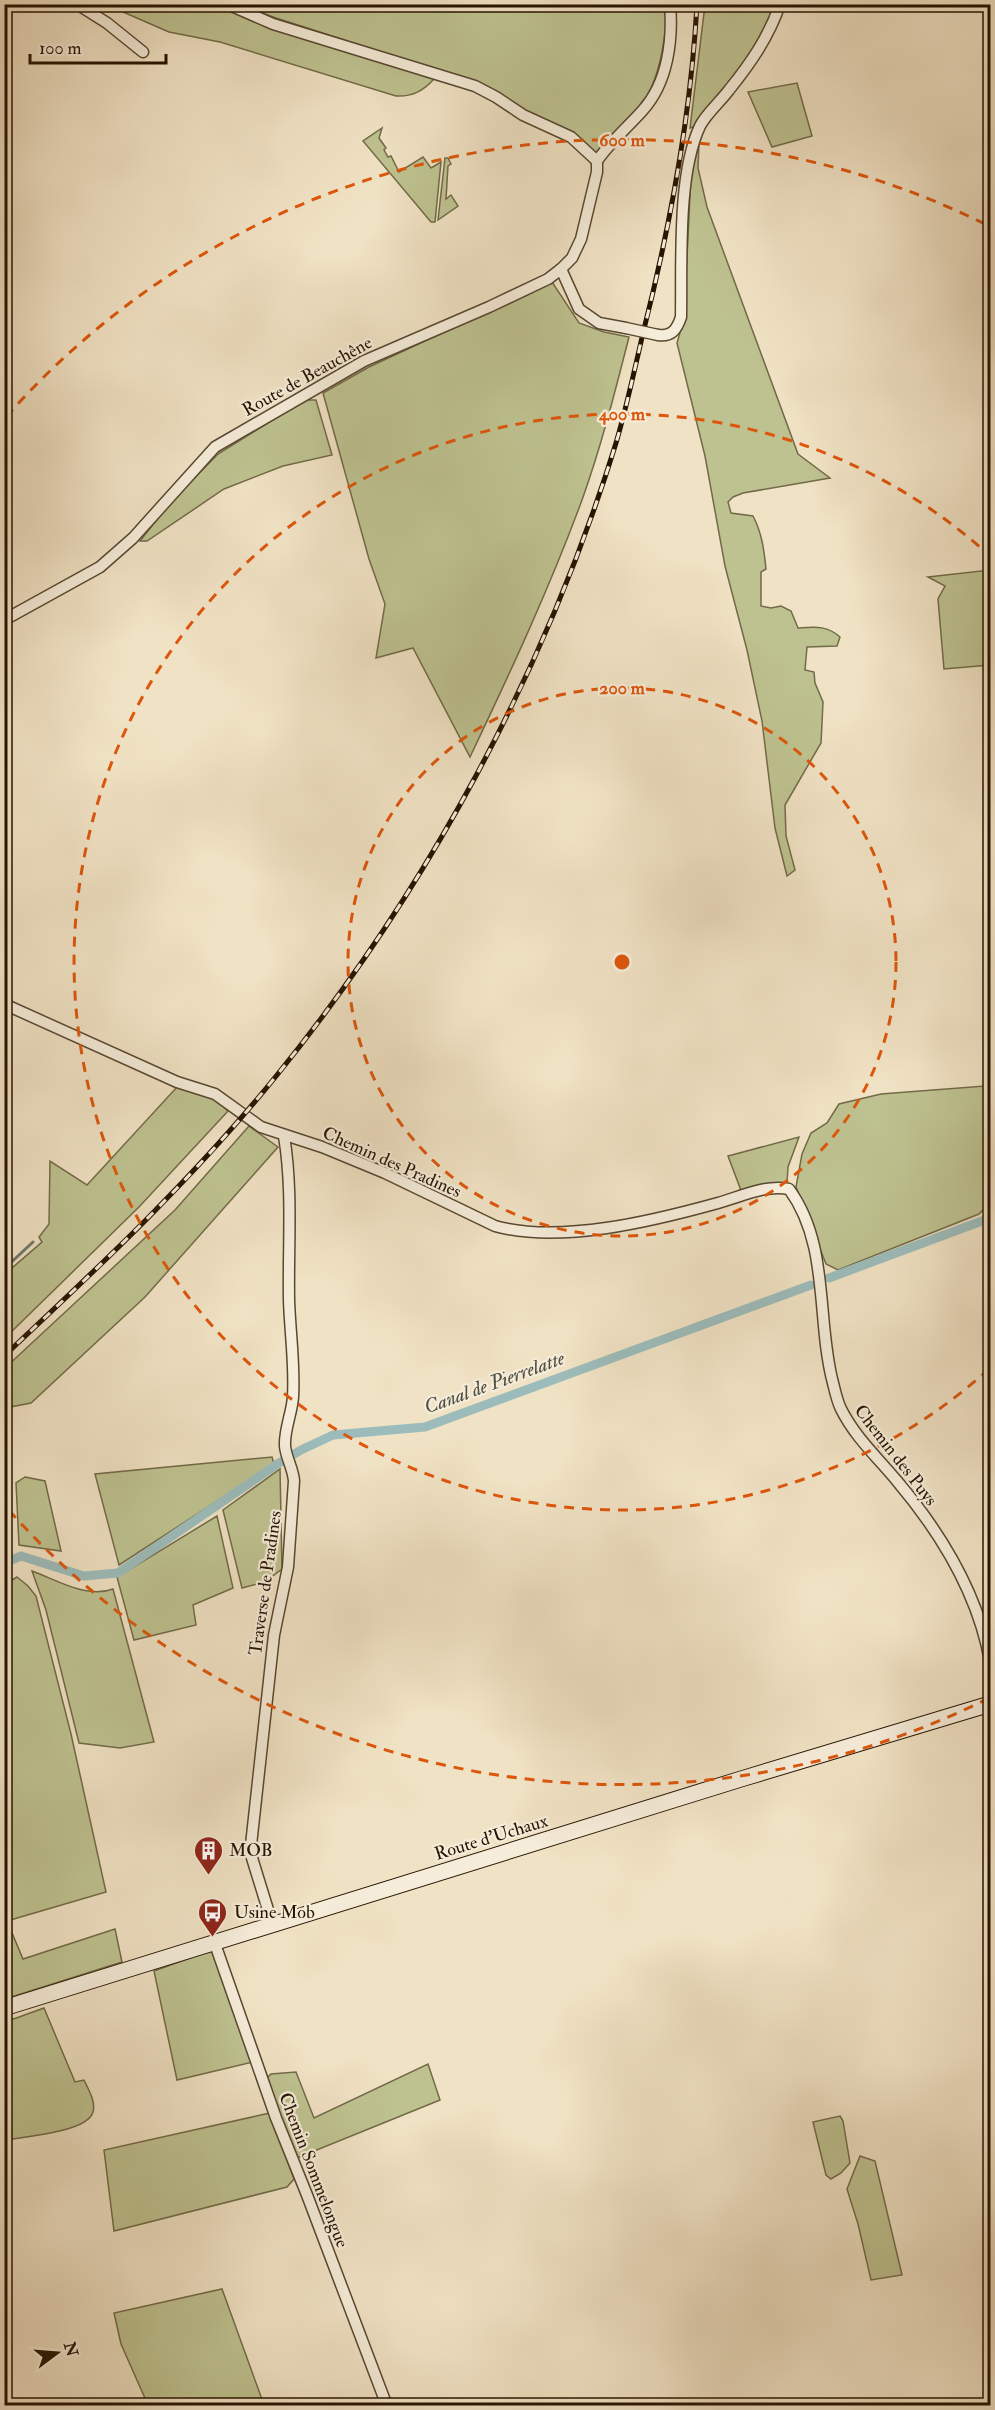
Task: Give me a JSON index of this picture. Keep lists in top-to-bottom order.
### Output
{
  "streets": {
    "main road": ["Route d'Uchaux"],
    "street": [
      "Route de Beauchêne",
      "Chemin des Pradines",
      "Chemin des Puys",
      "Traverse de Pradines",
      "Chemin Sommelongue"
    ]
  },
  "crossings": [
    ["Chemin des Pradines", "Chemin des Puys"],
    ["Chemin des Pradines", "Traverse de Pradines"],
    ["Traverse de Pradines", "Route d'Uchaux"],
    ["Route d'Uchaux", "Chemin Sommelongue"]
  ],
  "water": ["Canal de Pierrelatte"],
  "places": {
    "building": ["MOB"],
    "bus stop": ["Usine Mob"]
  },
  "scale_bar": "100 m",
  "north": "right",
  "rings": ["600 m", "400 m", "200 m"]
}
